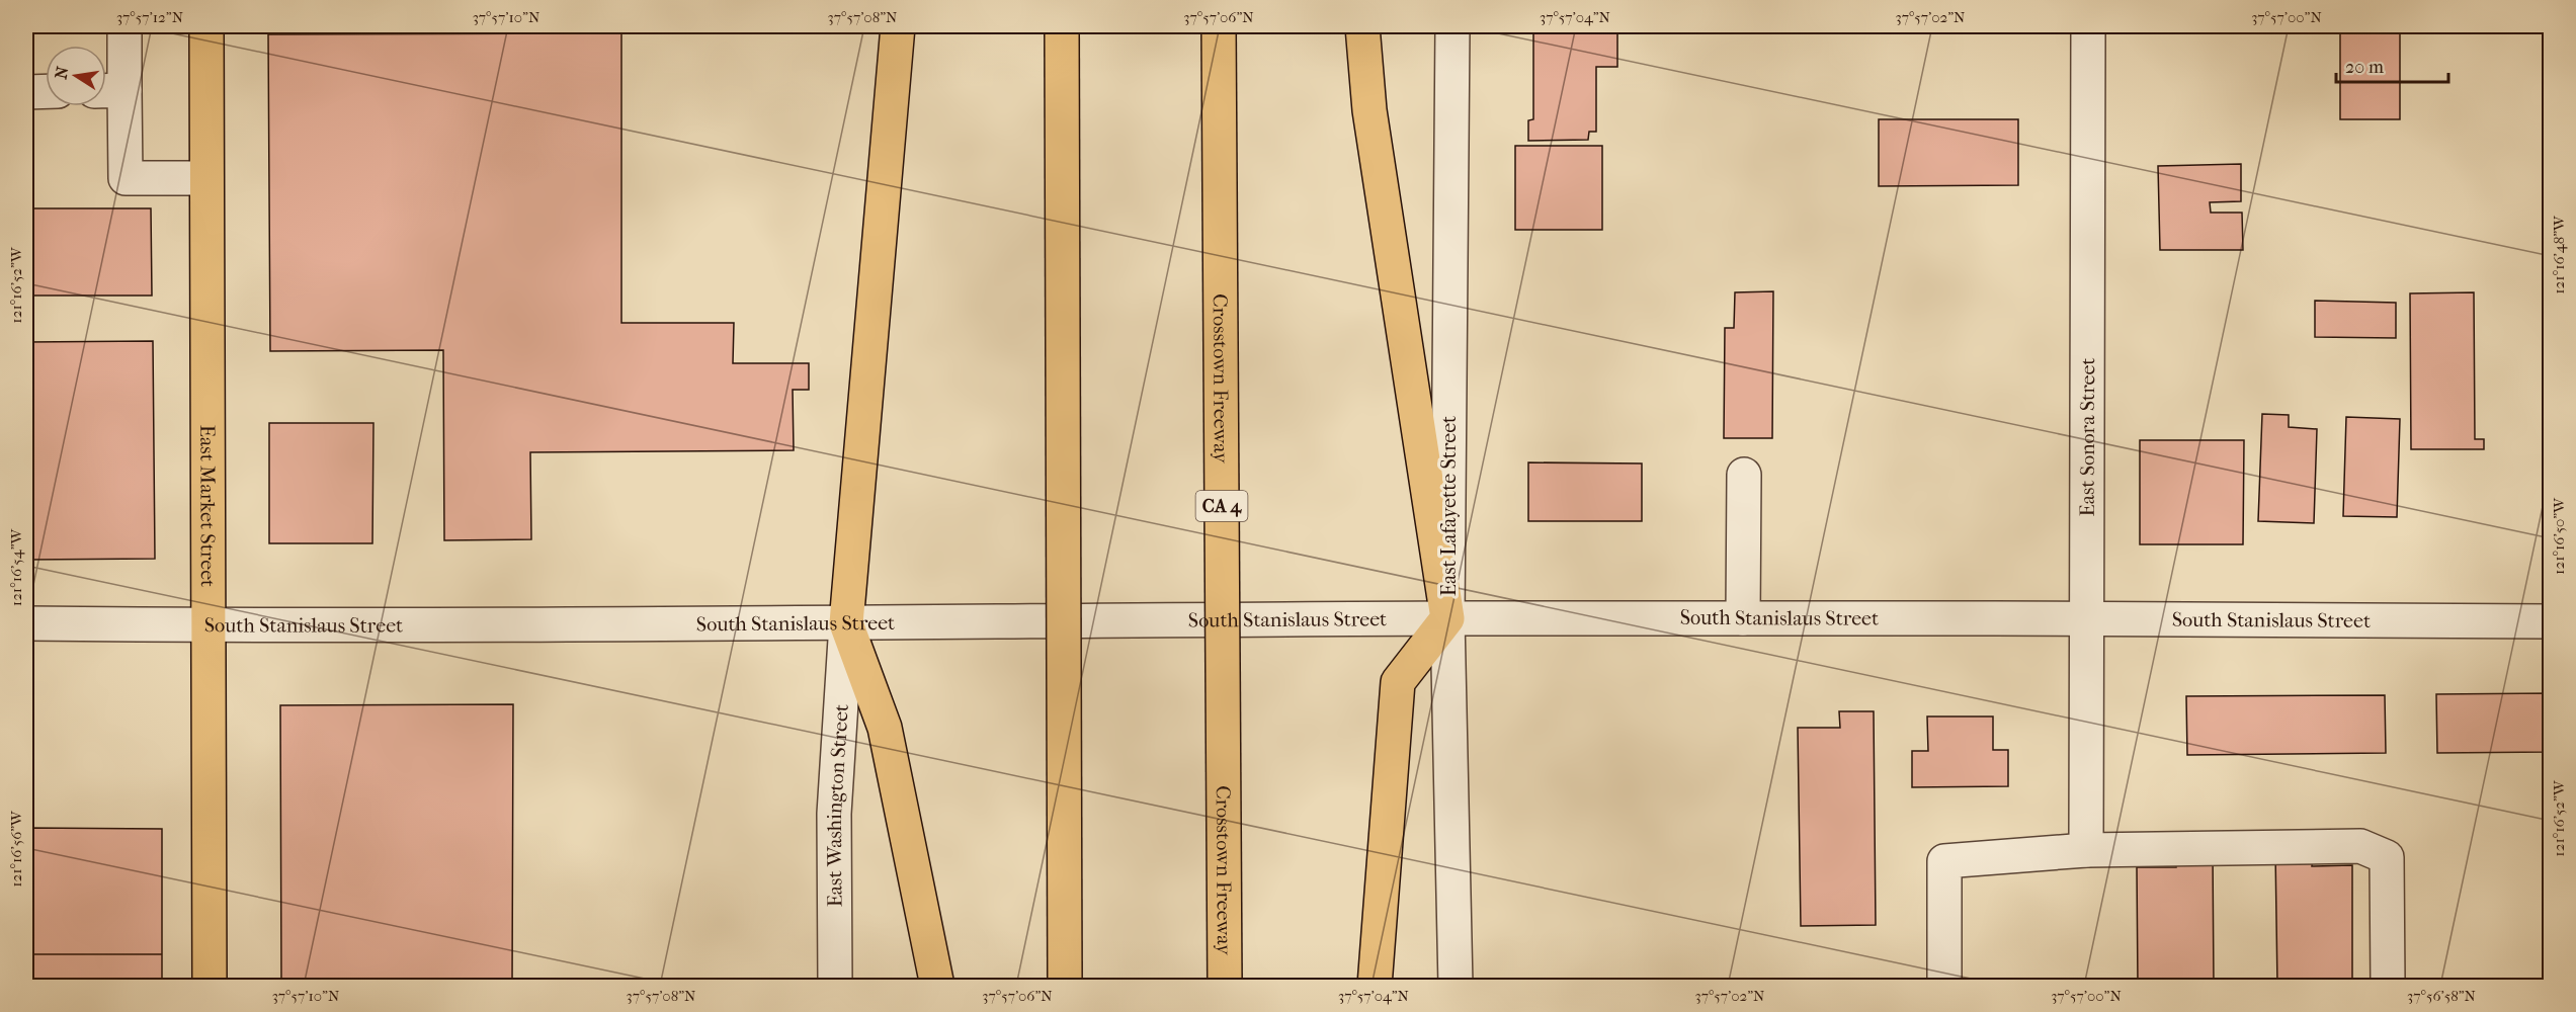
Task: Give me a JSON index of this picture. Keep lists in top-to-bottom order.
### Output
{
  "streets": {
    "main road": ["Crosstown Freeway", "East Market Street", "CA 4"],
    "street": [
      "East Sonora Street",
      "East Lafayette Street",
      "South Stanislaus Street",
      "East Washington Street"
    ]
  },
  "crossings": [
    ["East Sonora Street", "South Stanislaus Street"],
    ["East Market Street", "South Stanislaus Street"],
    ["East Lafayette Street", "South Stanislaus Street"],
    ["South Stanislaus Street", "East Washington Street"]
  ],
  "scale_bar": "20 m",
  "north": "left",
  "coordinates": [
    "37°57'12\"N",
    "37°57'10\"N",
    "37°57'08\"N",
    "37°57'06\"N",
    "37°57'04\"N",
    "37°57'02\"N",
    "37°57'00\"N",
    "121°16'48\"W",
    "121°16'52\"W",
    "121°16'50\"W",
    "121°16'54\"W",
    "121°16'56\"W",
    "37°56'58\"N"
  ]
}
